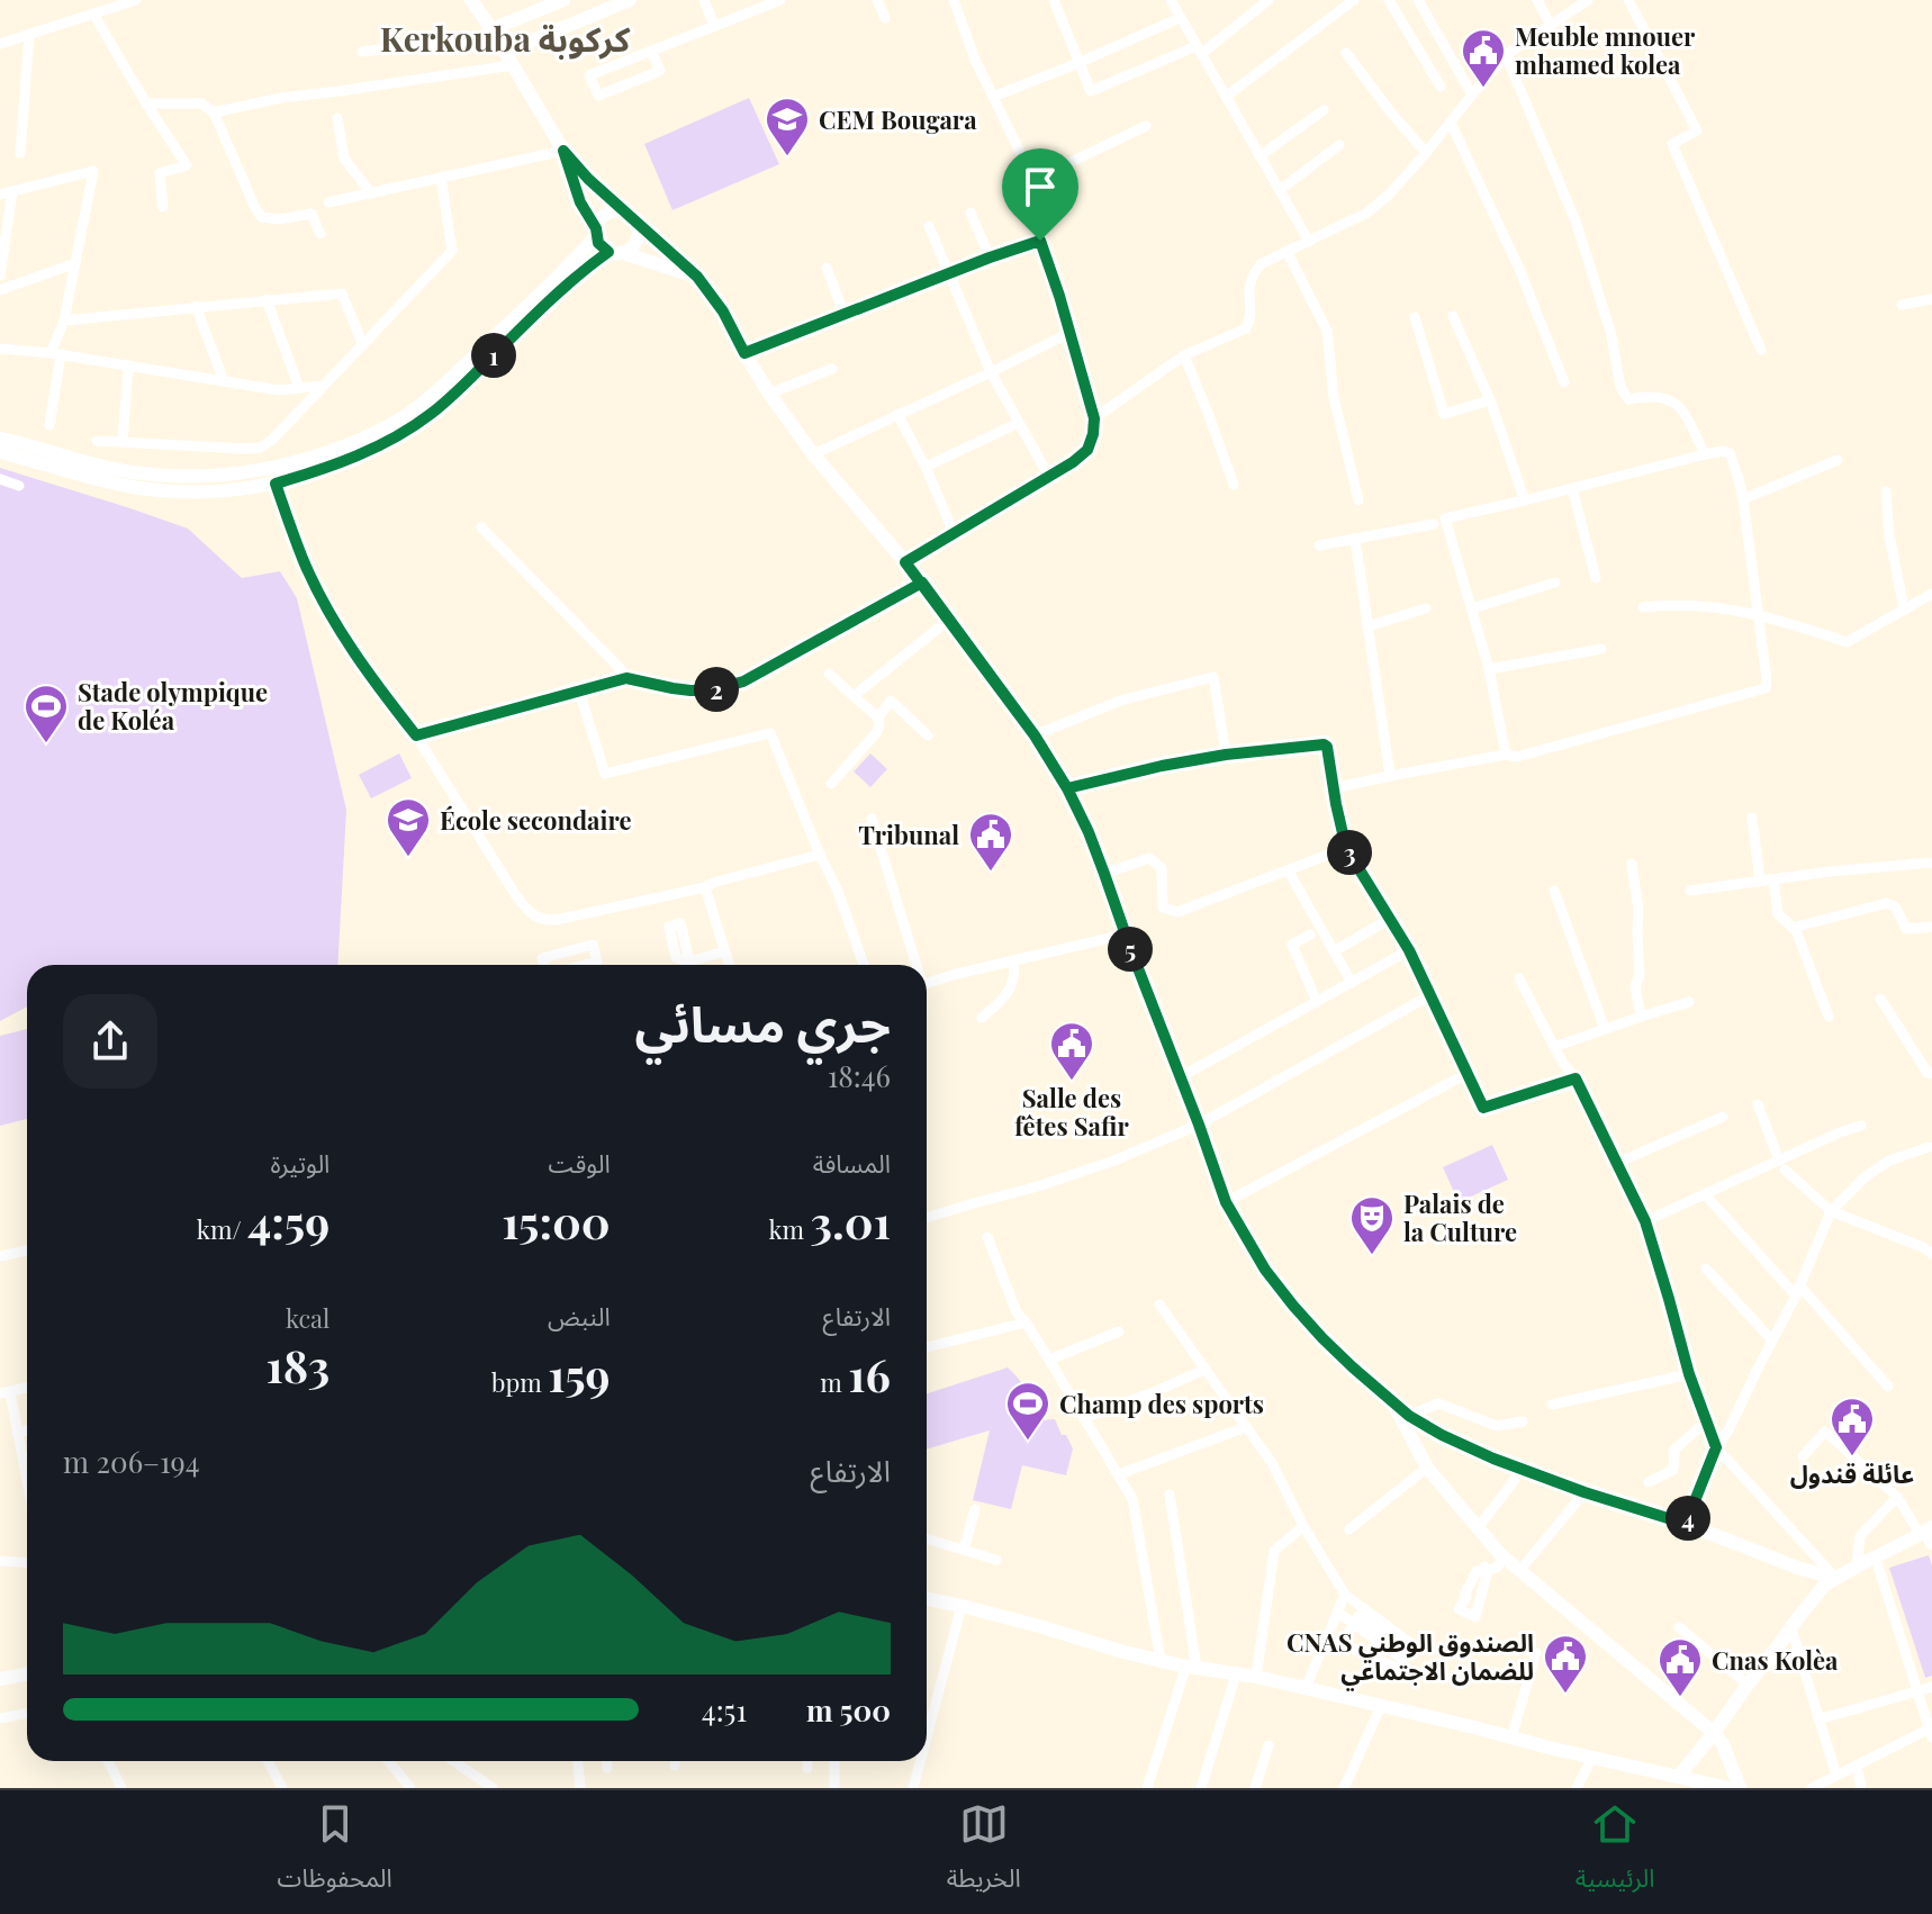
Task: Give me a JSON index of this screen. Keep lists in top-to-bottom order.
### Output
{
  "districts": ["Kerkouba كركوبة"],
  "places": {
    "public building": [
      "Meuble mnouer mhamed kolea",
      "Tribunal",
      "Salle des fêtes Safir",
      "عائلة قندول",
      "CNAS الصندوق الوطني للضمان الاجتماعي",
      "Cnas Kolèa"
    ],
    "school or university": ["CEM Bougara", "École secondaire"],
    "sports": ["Stade olympique de Koléa", "Champ des sports"],
    "theatre": ["Palais de la Culture"]
  },
  "page": {
    "pins": [
      "1",
      "2",
      "3",
      "5",
      "4"
    ],
    "heading": ["جري مسائي", "18:46"],
    "stats": [
      ["المسافة", "3.01 km"],
      ["الوقت", "15:00"],
      ["الوتيرة", "4:59 /km"],
      ["الارتفاع", "16 m"],
      ["النبض", "159 bpm"],
      ["kcal", "183"]
    ],
    "chart": ["الارتفاع", "194–206 m"],
    "list": [
      {
        "name": "500 m",
        "note": "4:51"
      }
    ],
    "tabs": ["الرئيسية", "الخريطة", "المحفوظات"]
  }
}
